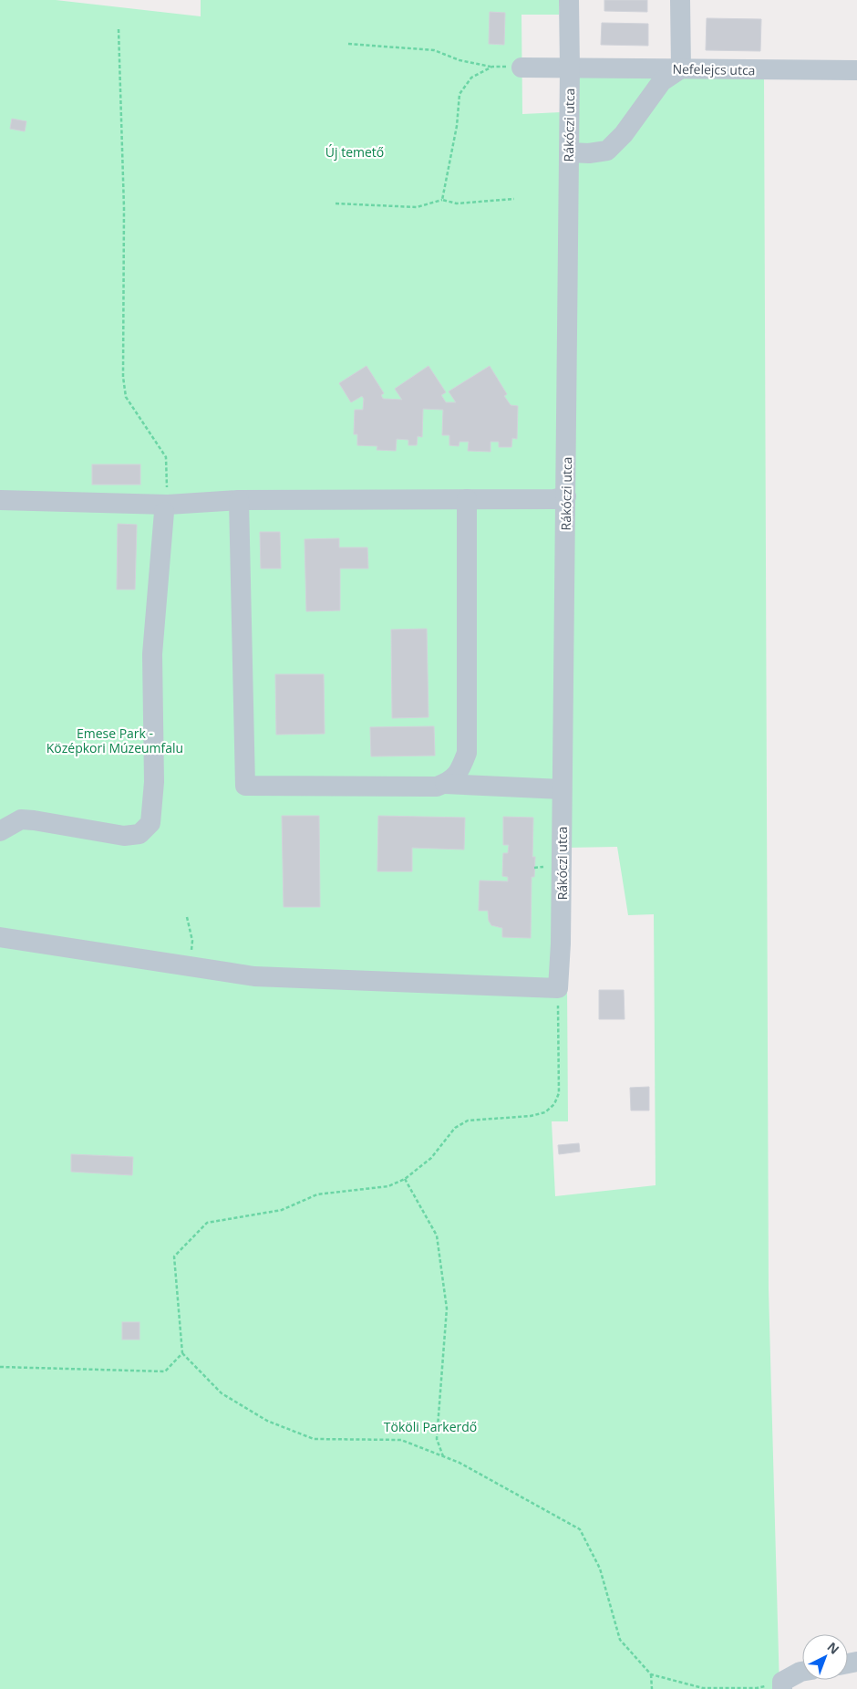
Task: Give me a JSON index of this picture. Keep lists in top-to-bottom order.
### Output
{
  "streets": {
    "street": ["Nefelejcs utca", "Rákóczi utca"]
  },
  "crossings": [
    ["Nefelejcs utca", "Rákóczi utca"]
  ],
  "parks": ["Új temető", "Emese Park - Középkori Múzeumfalu", "Tököli Parkerdő"],
  "north": "top right"
}
